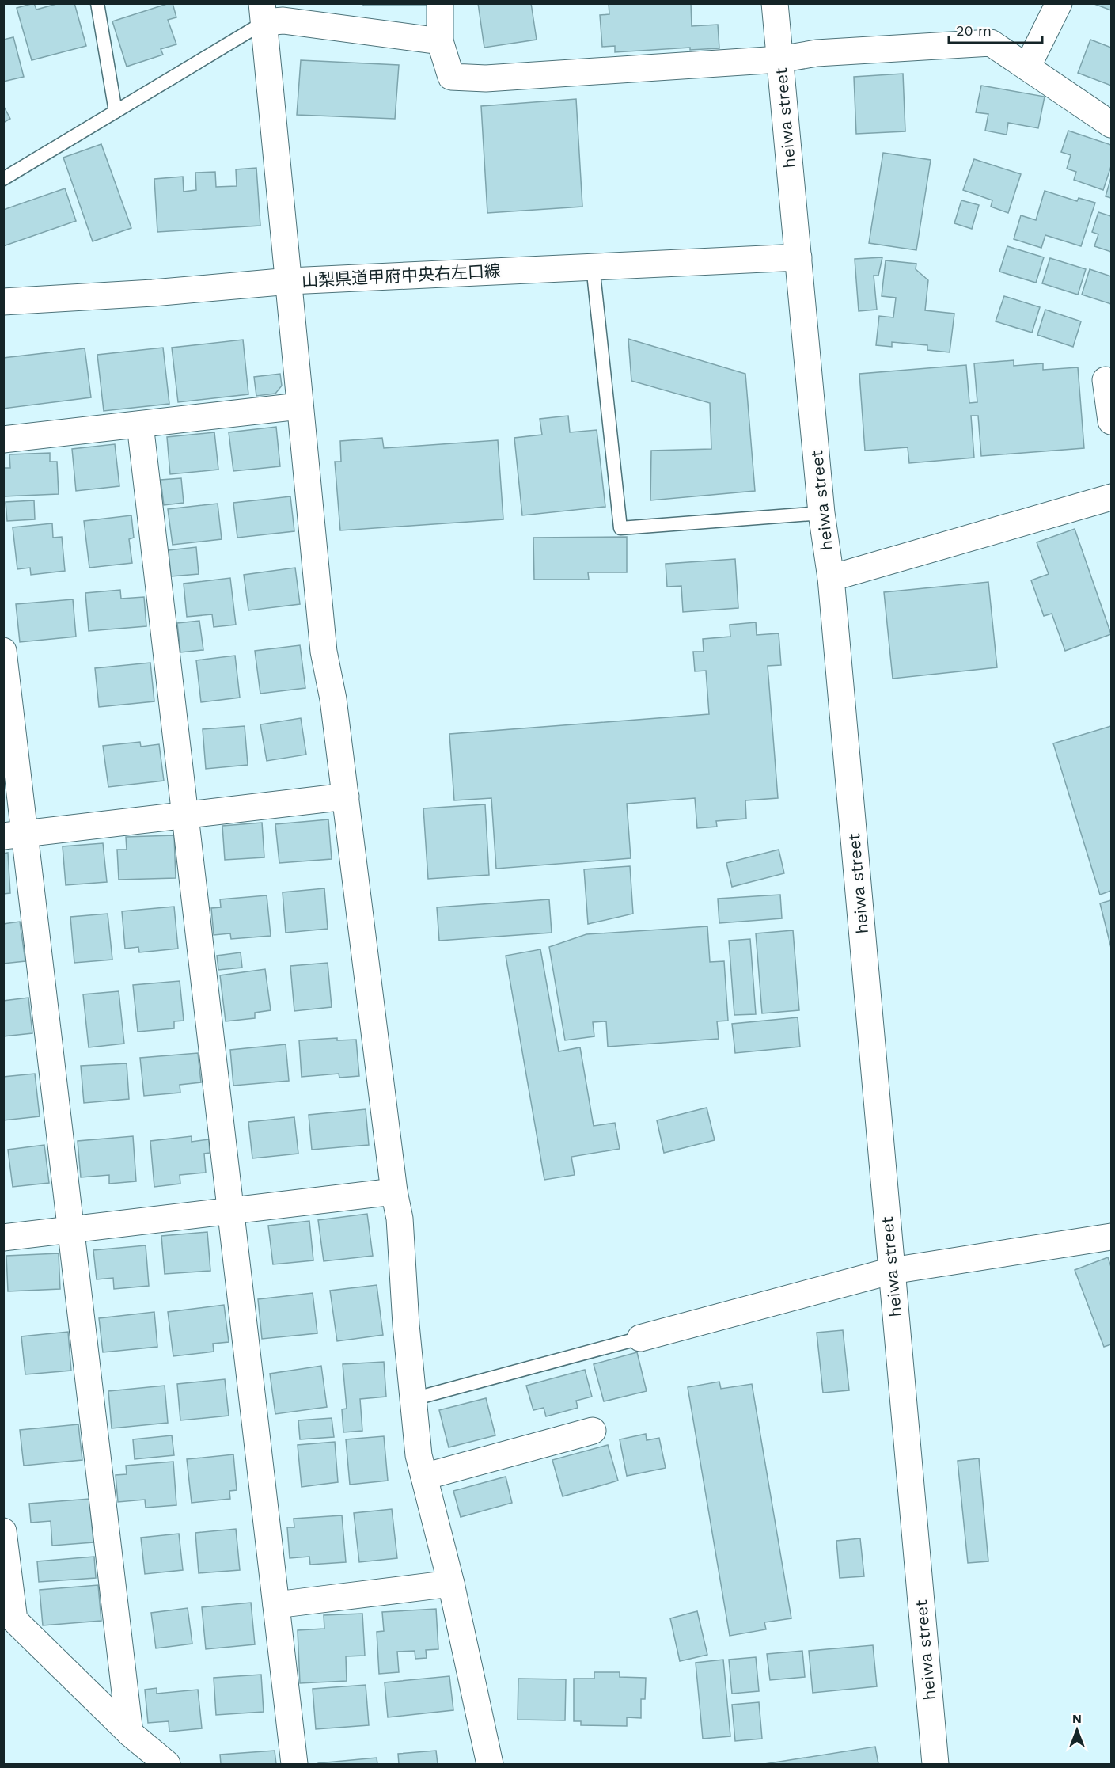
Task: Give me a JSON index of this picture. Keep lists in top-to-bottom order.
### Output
{
  "streets": {
    "main road": ["heiwa street", "山梨県道甲府中央右左口線"]
  },
  "crossings": [
    ["heiwa street", "山梨県道甲府中央右左口線"]
  ],
  "scale_bar": "20 m",
  "north": "top"
}
